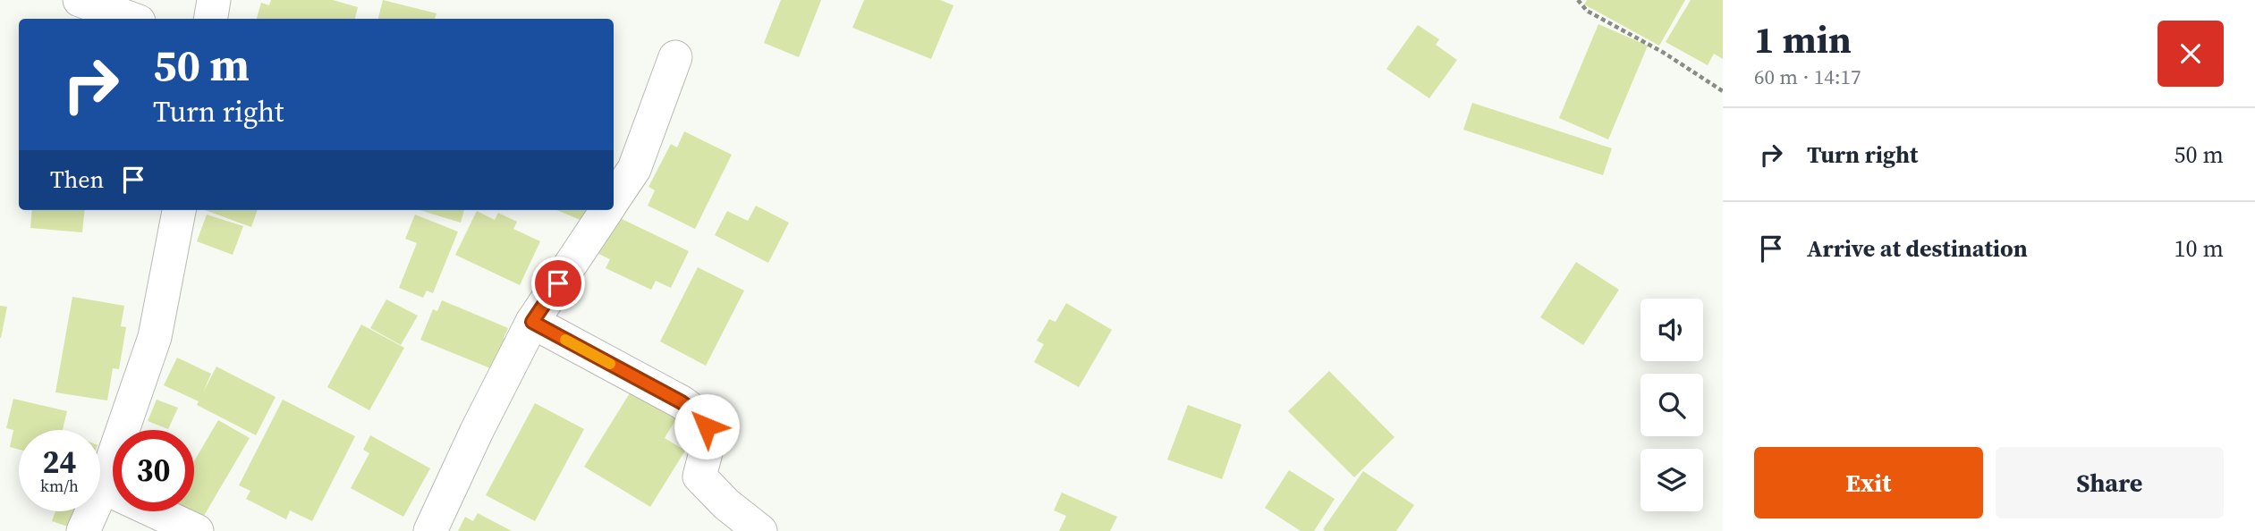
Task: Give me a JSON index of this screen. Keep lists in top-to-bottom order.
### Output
{
  "page": {
    "heading": ["1 min", "60 m · 14:17"],
    "turn": ["50 m", "Turn right"],
    "list": [
      {
        "name": "Turn right",
        "value": "50 m"
      },
      {
        "name": "Arrive at destination",
        "value": "10 m"
      }
    ],
    "then": "Then",
    "speed": "24 km/h",
    "limit": "30",
    "buttons": ["Exit", "Share"]
  }
}
